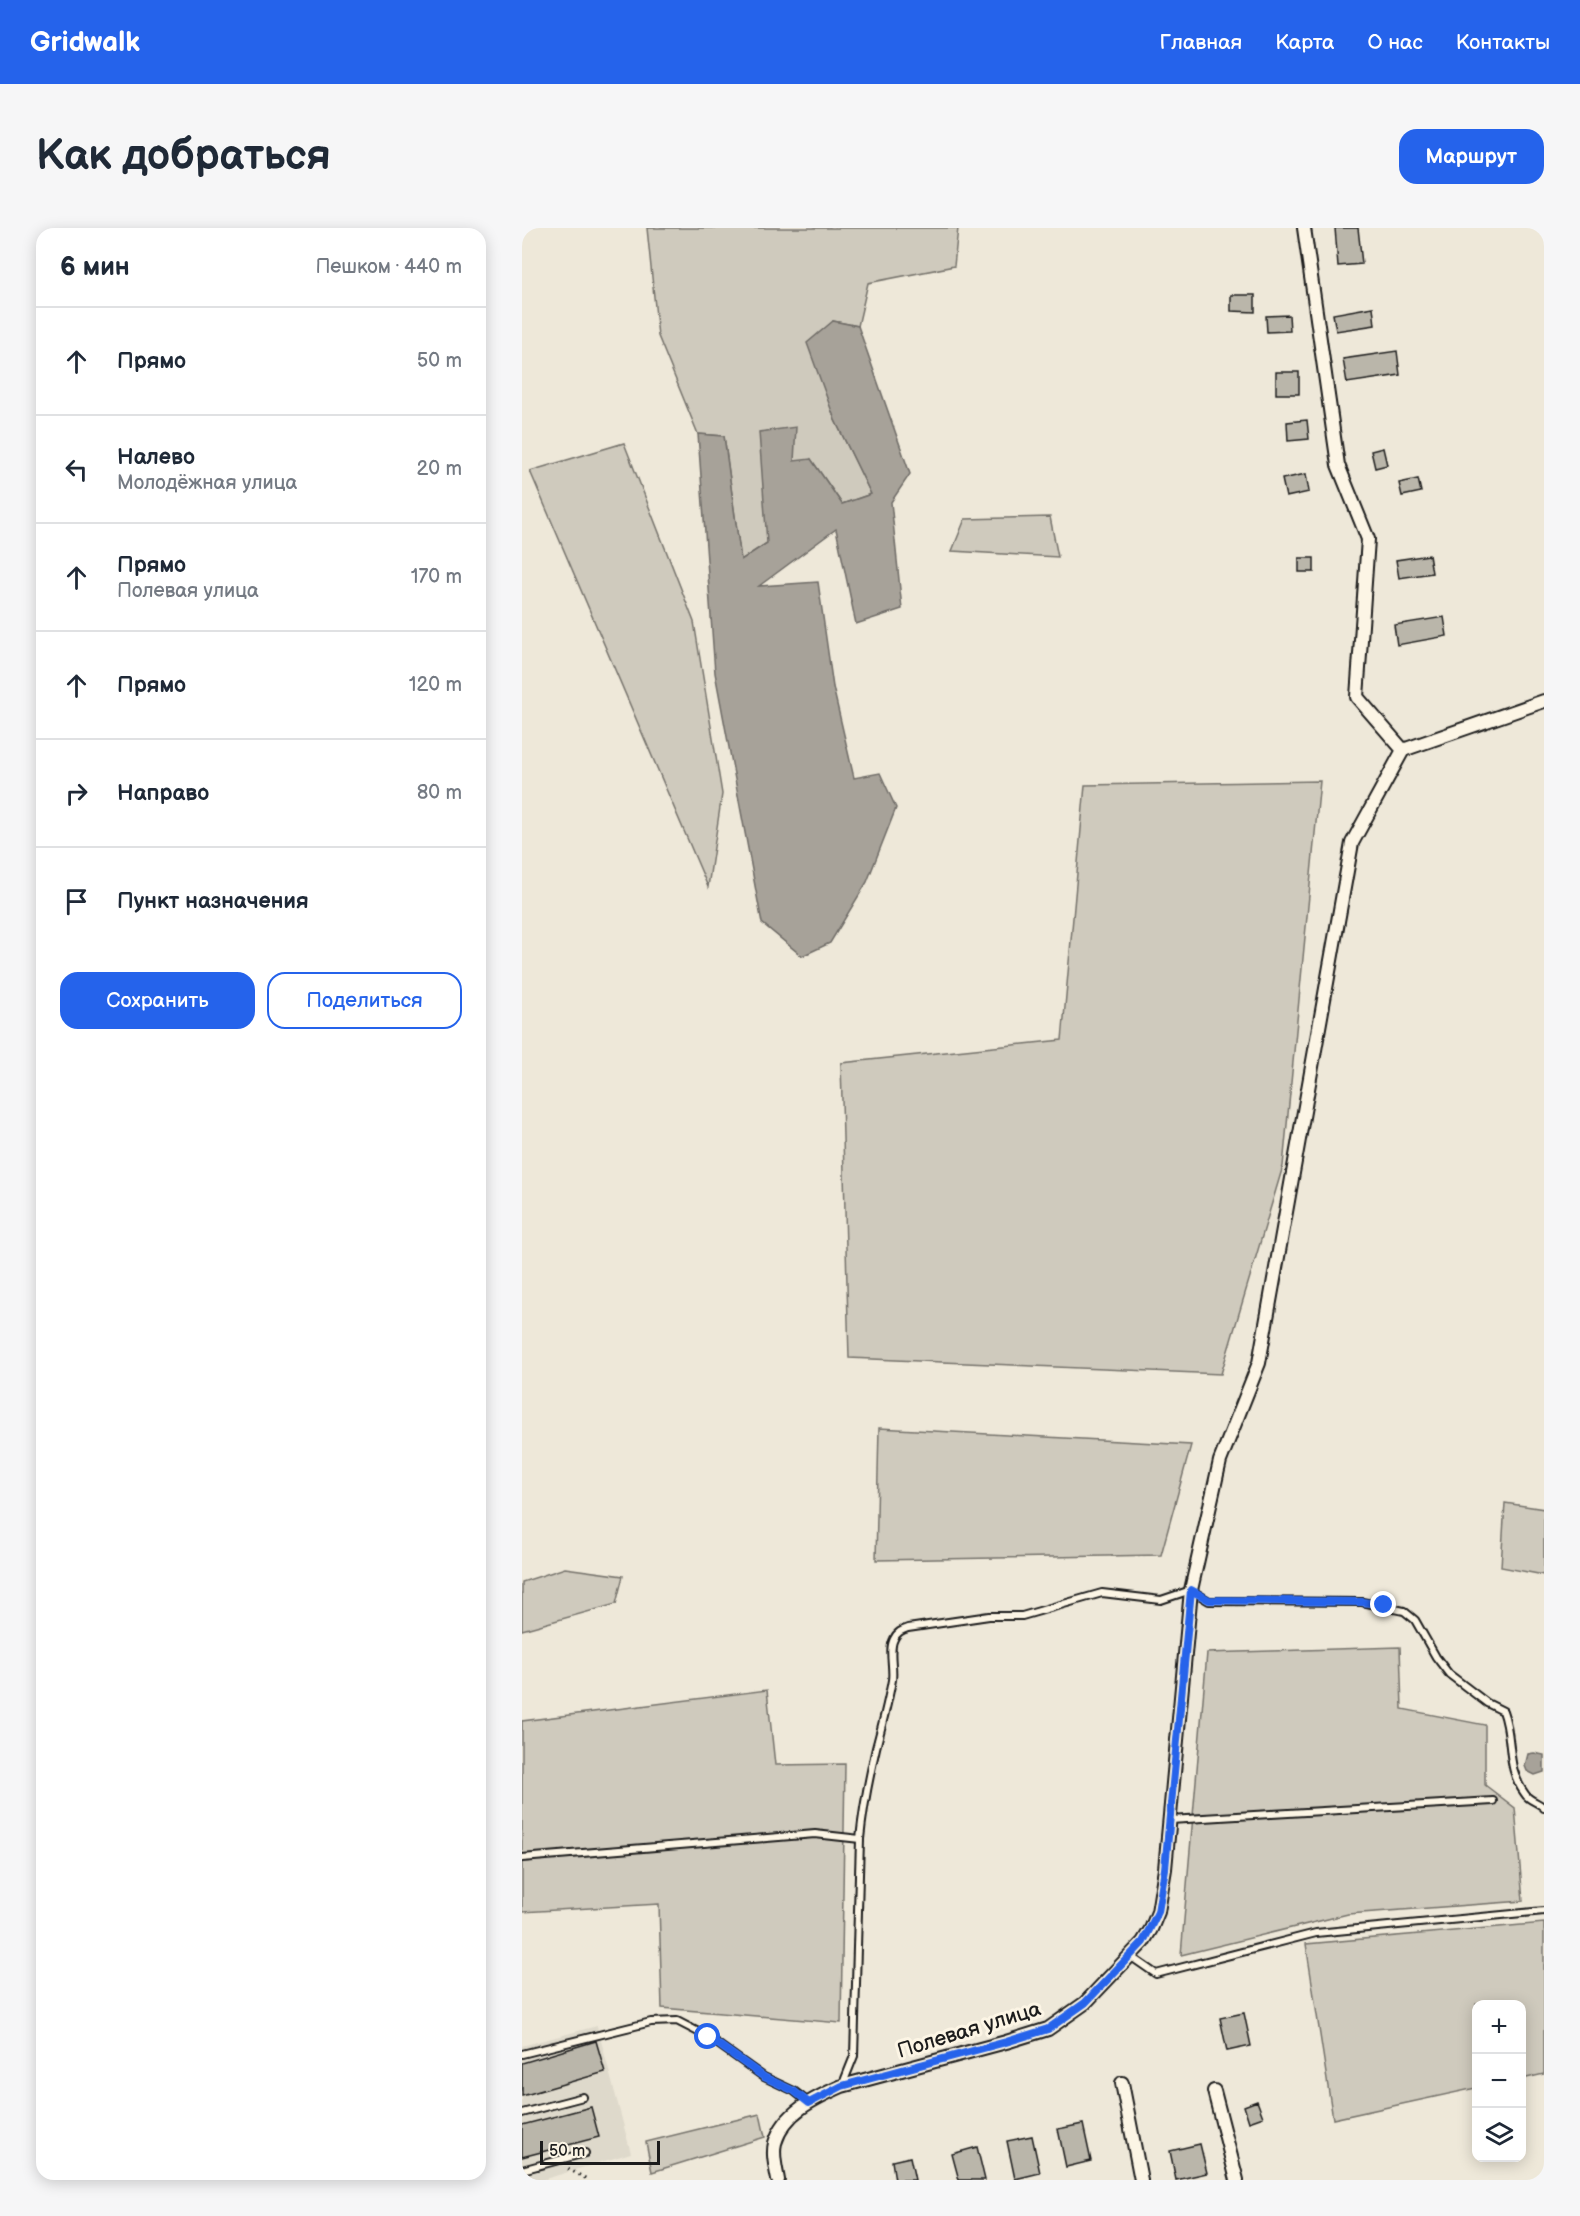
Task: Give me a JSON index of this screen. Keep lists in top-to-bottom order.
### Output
{
  "streets": {
    "street": ["Полевая улица"]
  },
  "scale_bar": "50 m",
  "page": {
    "header": "Gridwalk",
    "nav": [
      "Главная",
      "Карта",
      "О нас",
      "Контакты"
    ],
    "buttons": [
      "Маршрут",
      ["Сохранить", "Поделиться"]
    ],
    "title": "Как добраться",
    "heading": ["6 мин", "Пешком · 440 m"],
    "list": [
      ["Прямо", "50 m"],
      ["Налево", "Молодёжная улица", "20 m"],
      ["Прямо", "Полевая улица", "170 m"],
      ["Прямо", "120 m"],
      ["Направо", "80 m"],
      "Пункт назначения"
    ],
    "map_buttons": ["+", "−"],
    "scale": "50 m"
  }
}
